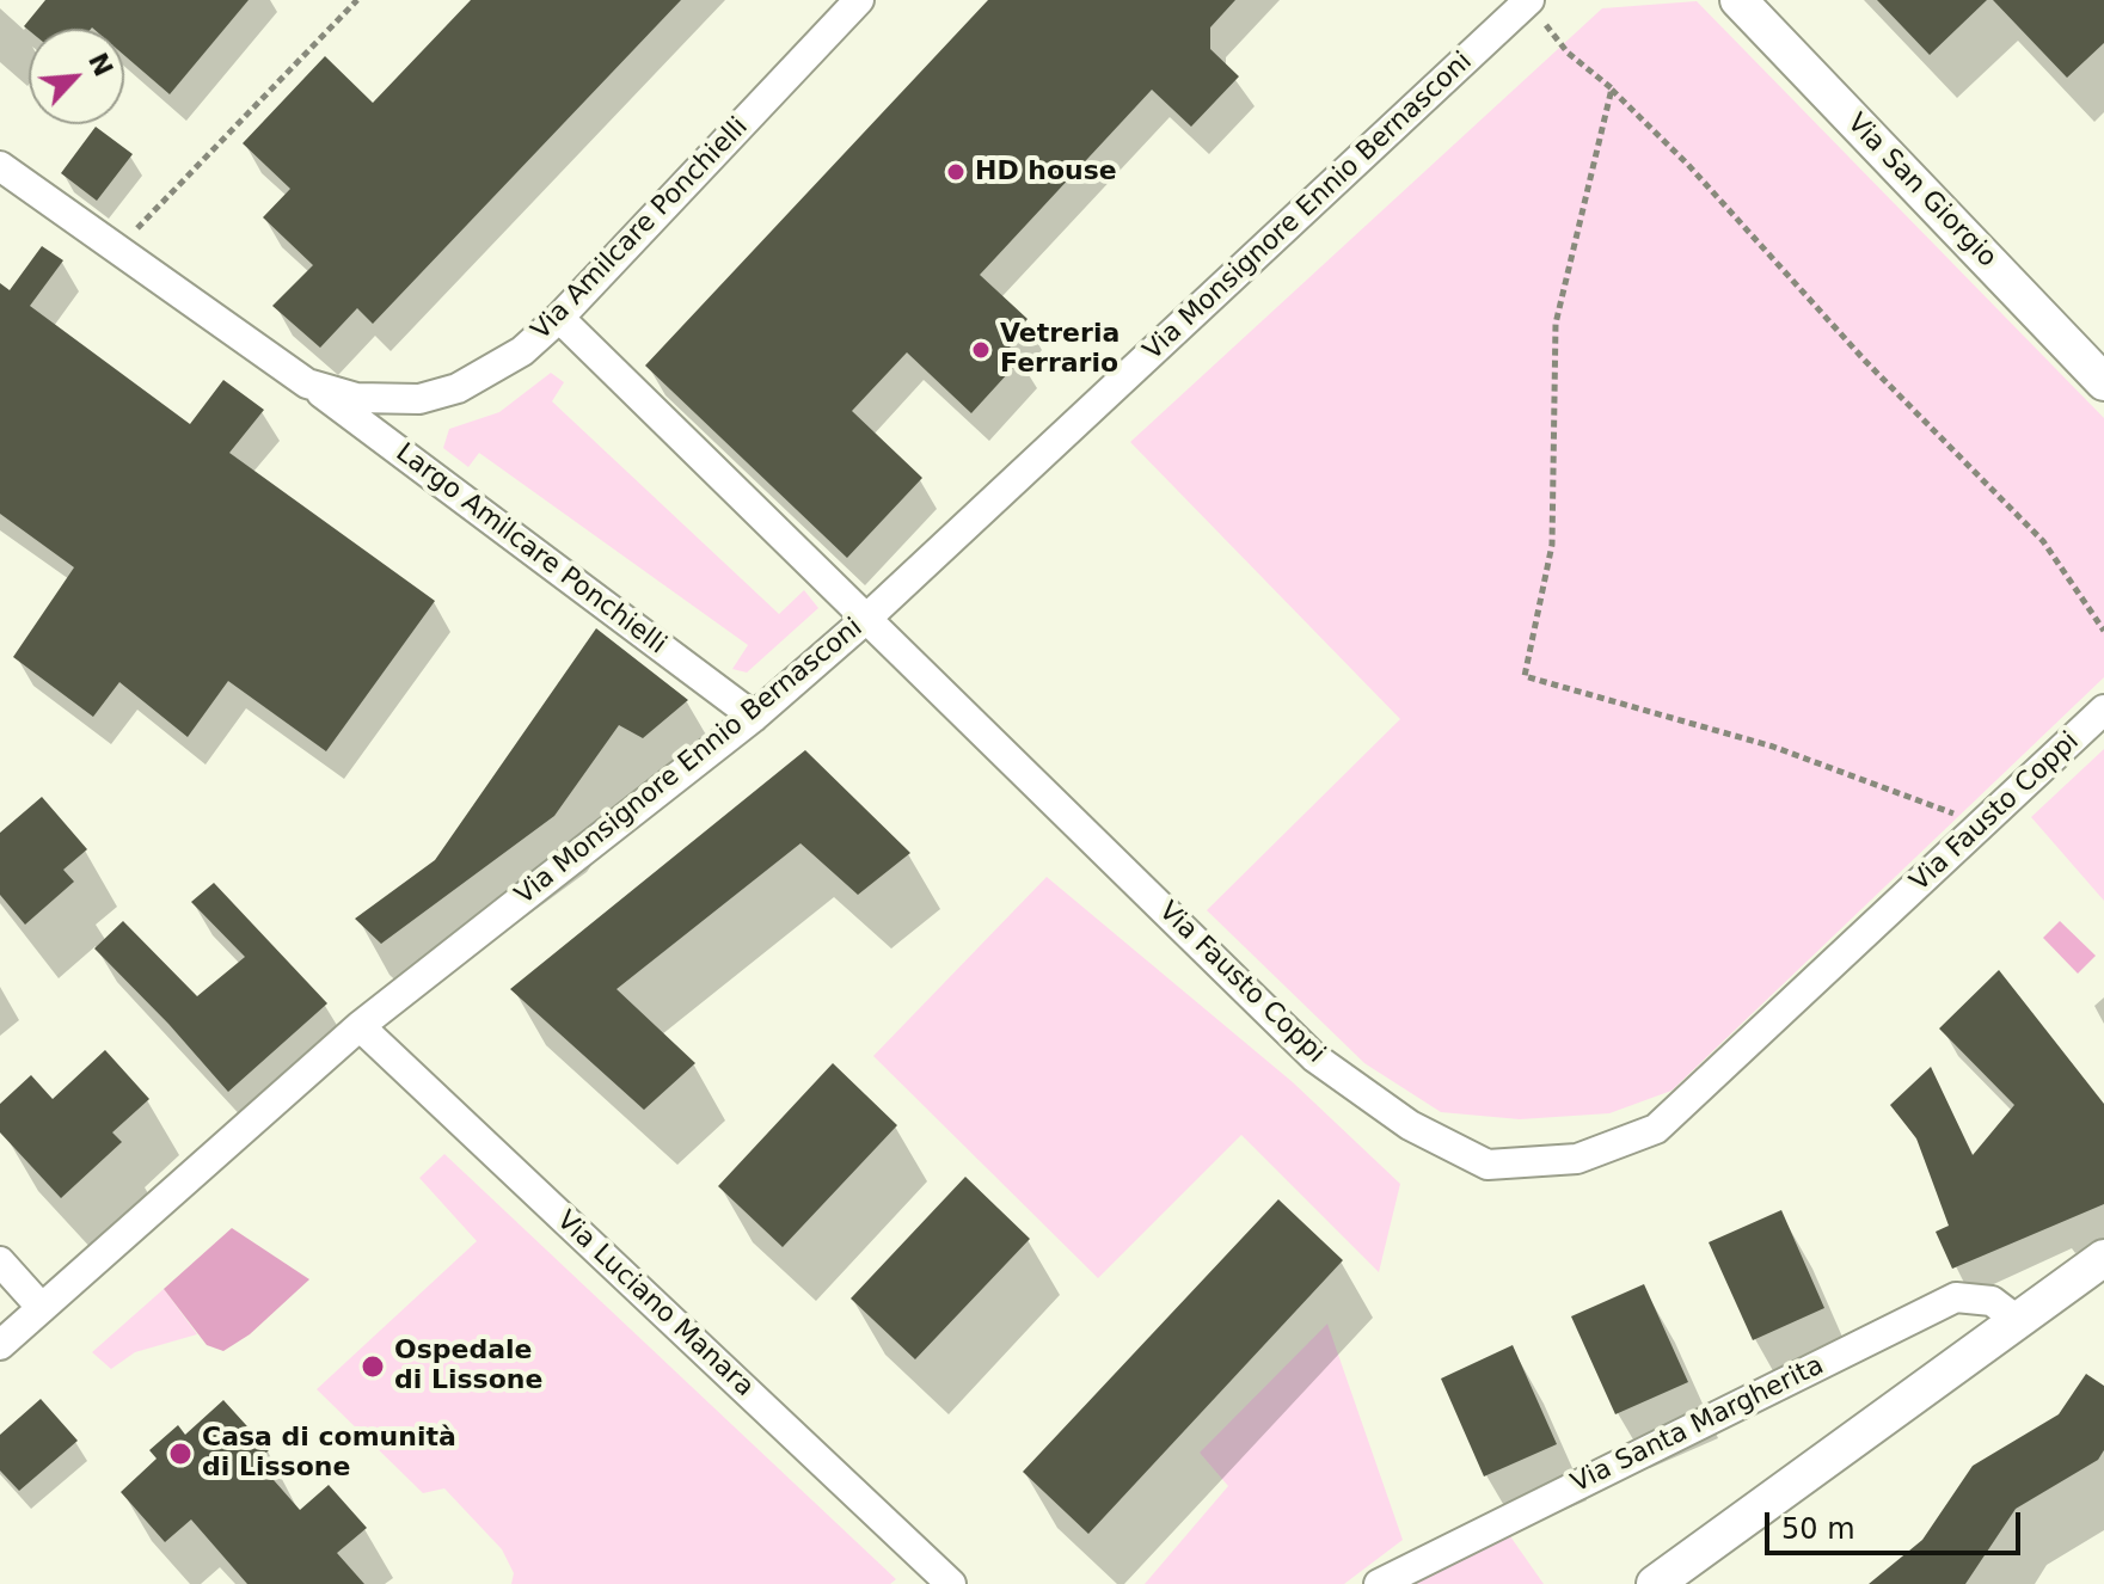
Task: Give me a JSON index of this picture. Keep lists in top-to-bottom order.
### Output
{
  "streets": {
    "street": [
      "Via San Giorgio",
      "Via Monsignore Ennio Bernasconi",
      "Via Amilcare Ponchielli",
      "Largo Amilcare Ponchielli",
      "Via Fausto Coppi",
      "Via Luciano Manara",
      "Via Santa Margherita"
    ]
  },
  "crossings": [
    ["Via Monsignore Ennio Bernasconi", "Largo Amilcare Ponchielli"],
    ["Via Monsignore Ennio Bernasconi", "Via Fausto Coppi"],
    ["Via Monsignore Ennio Bernasconi", "Via Luciano Manara"],
    ["Via Amilcare Ponchielli", "Largo Amilcare Ponchielli"]
  ],
  "places": [
    "HD house",
    "Vetreria Ferrario",
    "Ospedale di Lissone",
    "Casa di comunità di Lissone"
  ],
  "scale_bar": "50 m",
  "north": "top right"
}
